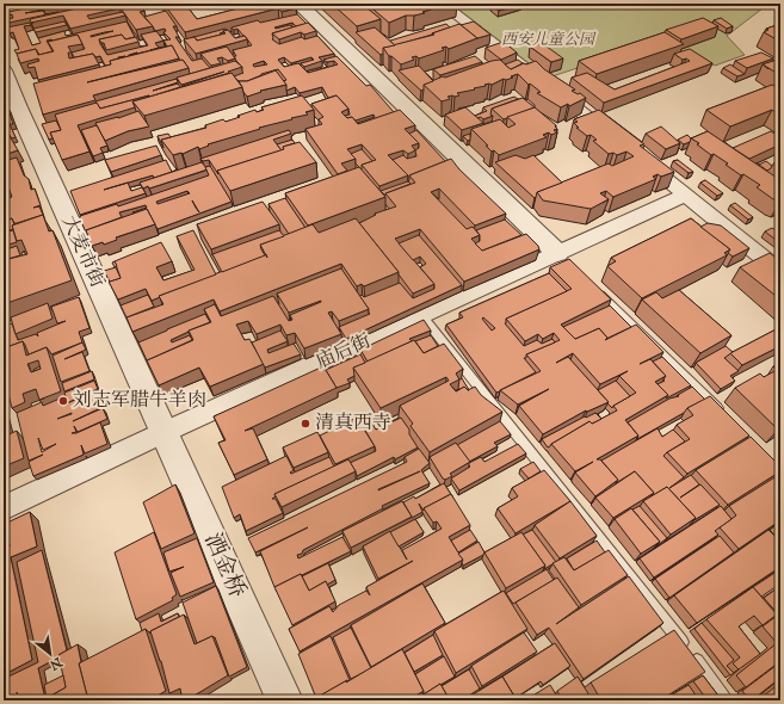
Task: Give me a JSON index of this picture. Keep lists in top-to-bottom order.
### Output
{
  "streets": {
    "street": ["大麦市街", "庙后街", "洒金桥"]
  },
  "crossings": [
    ["大麦市街", "庙后街"],
    ["大麦市街", "洒金桥"],
    ["庙后街", "洒金桥"]
  ],
  "parks": ["西安儿童公园"],
  "places": ["刘志军腊牛羊肉", "清真西寺"],
  "north": "bottom right"
}
